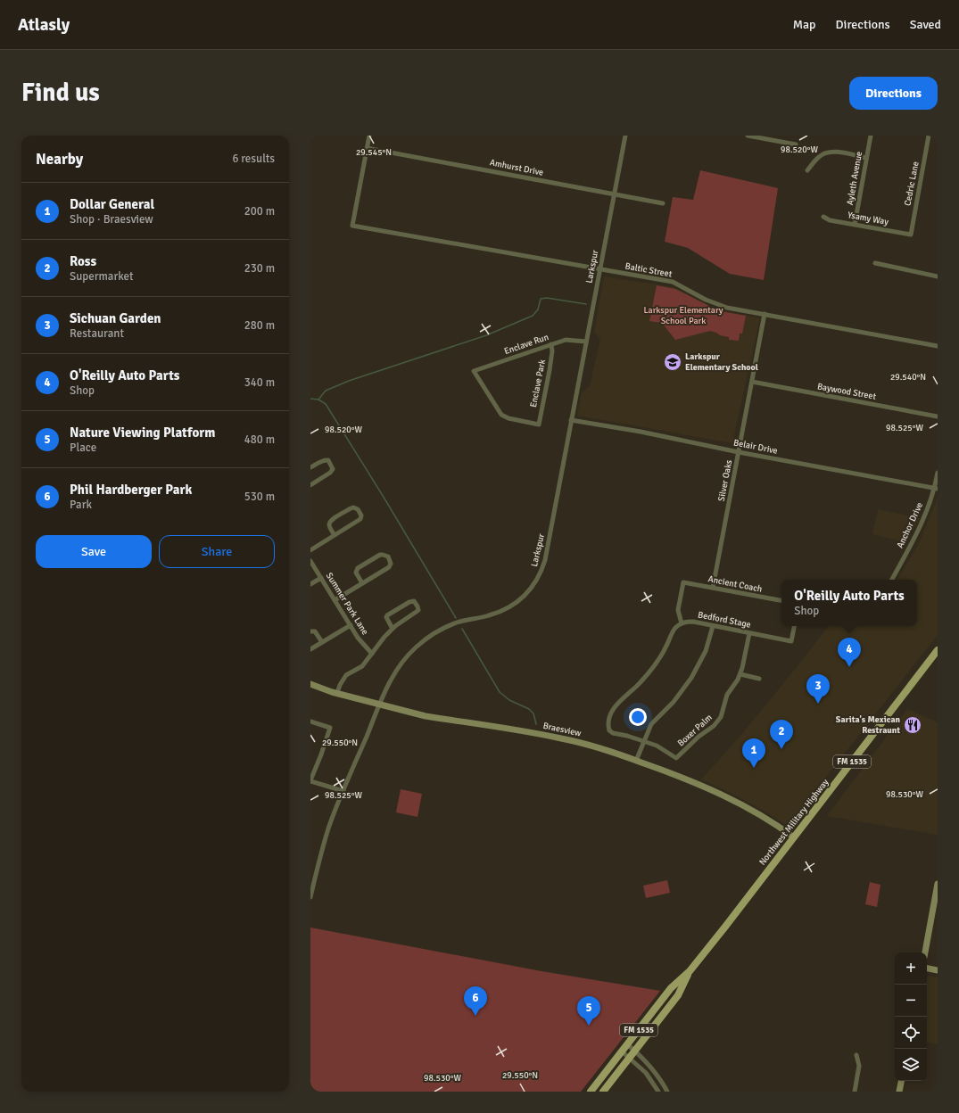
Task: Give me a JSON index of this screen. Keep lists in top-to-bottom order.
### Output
{
  "streets": {
    "main road": ["FM 1535", "Northwest Military Highway"],
    "street": [
      "Amhurst Drive",
      "Ayleth Avenue",
      "Cedric Lane",
      "Ysamy Way",
      "Larkspur",
      "Baltic Street",
      "Enclave Run",
      "Enclave Park",
      "Baywood Street",
      "Belair Drive",
      "Silver Oaks",
      "Anchor Drive",
      "Ancient Coach",
      "Summer Park Lane",
      "Bedford Stage",
      "Braesview",
      "Boxer Palm"
    ]
  },
  "crossings": [
    ["Amhurst Drive", "Larkspur"],
    ["Amhurst Drive", "Baltic Street"],
    ["Ayleth Avenue", "Ysamy Way"],
    ["Cedric Lane", "Ysamy Way"],
    ["Larkspur", "Baltic Street"],
    ["Larkspur", "Enclave Run"],
    ["Larkspur", "Belair Drive"],
    ["Larkspur", "Braesview"],
    ["Baltic Street", "Silver Oaks"],
    ["Enclave Run", "Enclave Park"],
    ["Baywood Street", "Silver Oaks"],
    ["Belair Drive", "Silver Oaks"],
    ["Belair Drive", "Anchor Drive"],
    ["Silver Oaks", "Ancient Coach"],
    ["Ancient Coach", "Bedford Stage"],
    ["Bedford Stage", "Boxer Palm"],
    ["Braesview", "Northwest Military Highway"]
  ],
  "parks": ["Larkspur Elementary School Park"],
  "places": {
    "school or university": ["Larkspur Elementary School"],
    "restaurant": ["Sarita's Mexican Restraunt"]
  },
  "page": {
    "header": "Atlasly",
    "nav": ["Map", "Directions", "Saved"],
    "buttons": [
      "Directions",
      ["Save", "Share"]
    ],
    "title": "Find us",
    "heading": ["Nearby", "6 results"],
    "list": [
      {
        "mark": "1",
        "name": "Dollar General",
        "note": "Shop · Braesview",
        "value": "200 m"
      },
      {
        "mark": "2",
        "name": "Ross",
        "note": "Supermarket",
        "value": "230 m"
      },
      {
        "mark": "3",
        "name": "Sichuan Garden",
        "note": "Restaurant",
        "value": "280 m"
      },
      {
        "mark": "4",
        "name": "O'Reilly Auto Parts",
        "note": "Shop",
        "value": "340 m"
      },
      {
        "mark": "5",
        "name": "Nature Viewing Platform",
        "note": "Place",
        "value": "480 m"
      },
      {
        "mark": "6",
        "name": "Phil Hardberger Park",
        "note": "Park",
        "value": "530 m"
      }
    ],
    "popup": ["O'Reilly Auto Parts", "Shop"],
    "pins": [
      "4",
      "3",
      "2",
      "1",
      "6",
      "5"
    ],
    "map_buttons": ["+", "−"]
  },
  "coordinates": [
    "98.520°W",
    "29.545°N",
    "29.540°N",
    "98.525°W",
    "29.550°N",
    "98.530°W"
  ]
}
